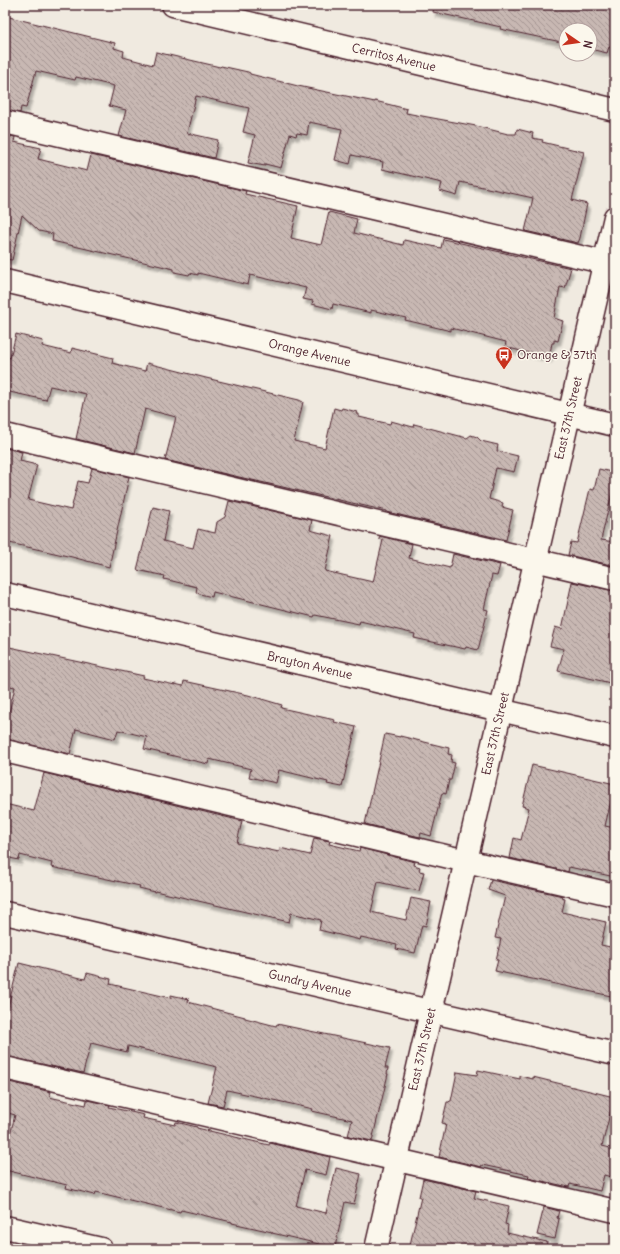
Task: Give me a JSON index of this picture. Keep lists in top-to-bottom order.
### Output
{
  "streets": {
    "street": [
      "Cerritos Avenue",
      "Orange Avenue",
      "East 37th Street",
      "Brayton Avenue",
      "Gundry Avenue"
    ]
  },
  "crossings": [
    ["Orange Avenue", "East 37th Street"],
    ["East 37th Street", "Brayton Avenue"],
    ["East 37th Street", "Gundry Avenue"]
  ],
  "places": {
    "bus stop": ["Orange & 37th"]
  },
  "north": "right"
}
